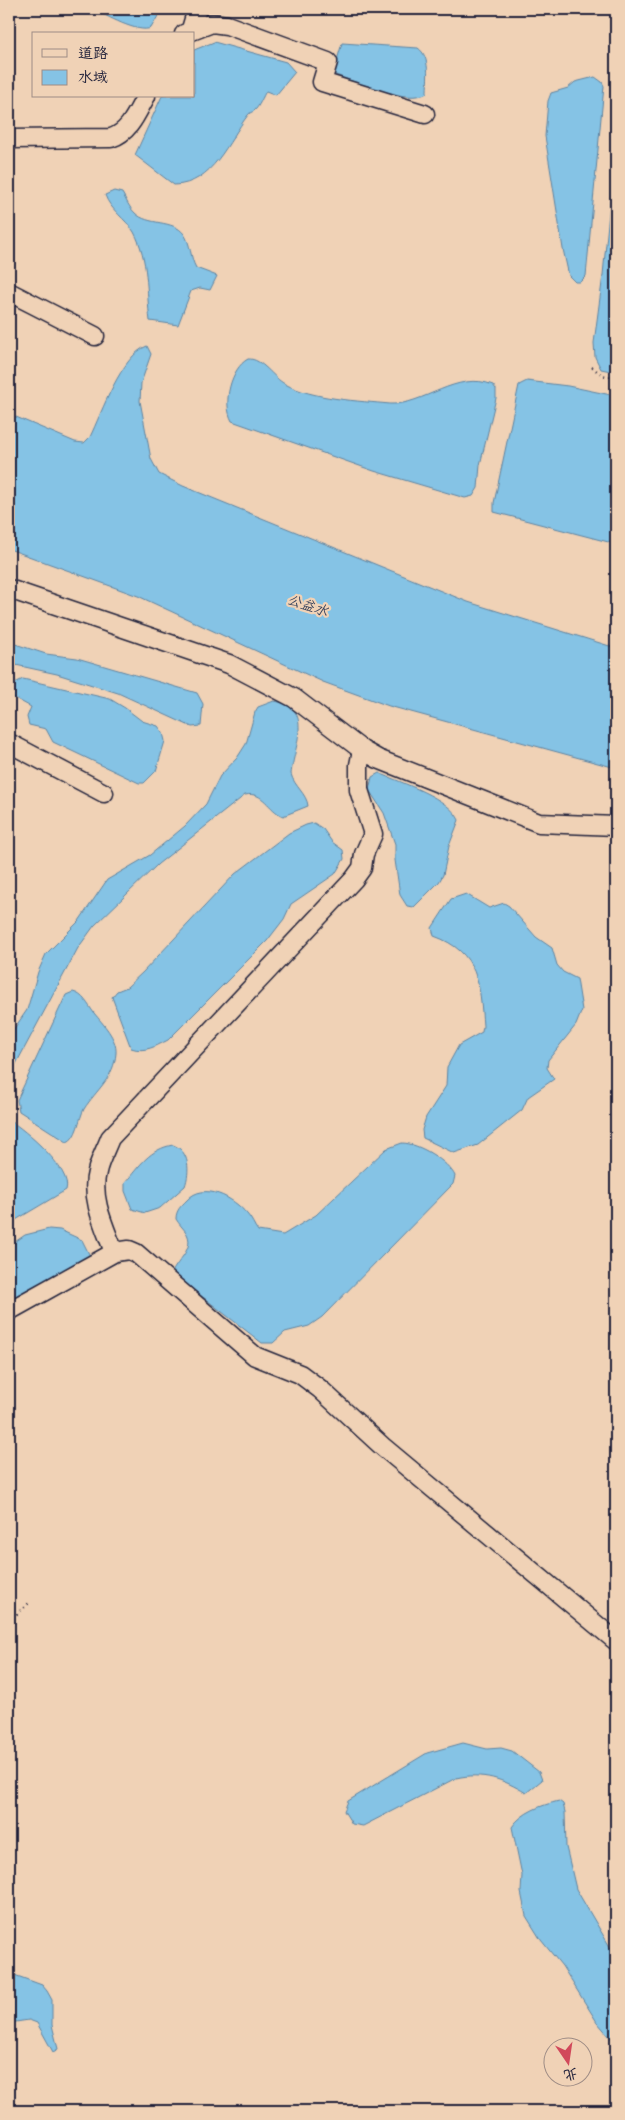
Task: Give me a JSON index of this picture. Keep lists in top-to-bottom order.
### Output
{
  "water": ["公益水"],
  "legend": ["道路", "水域"],
  "north": "bottom"
}
